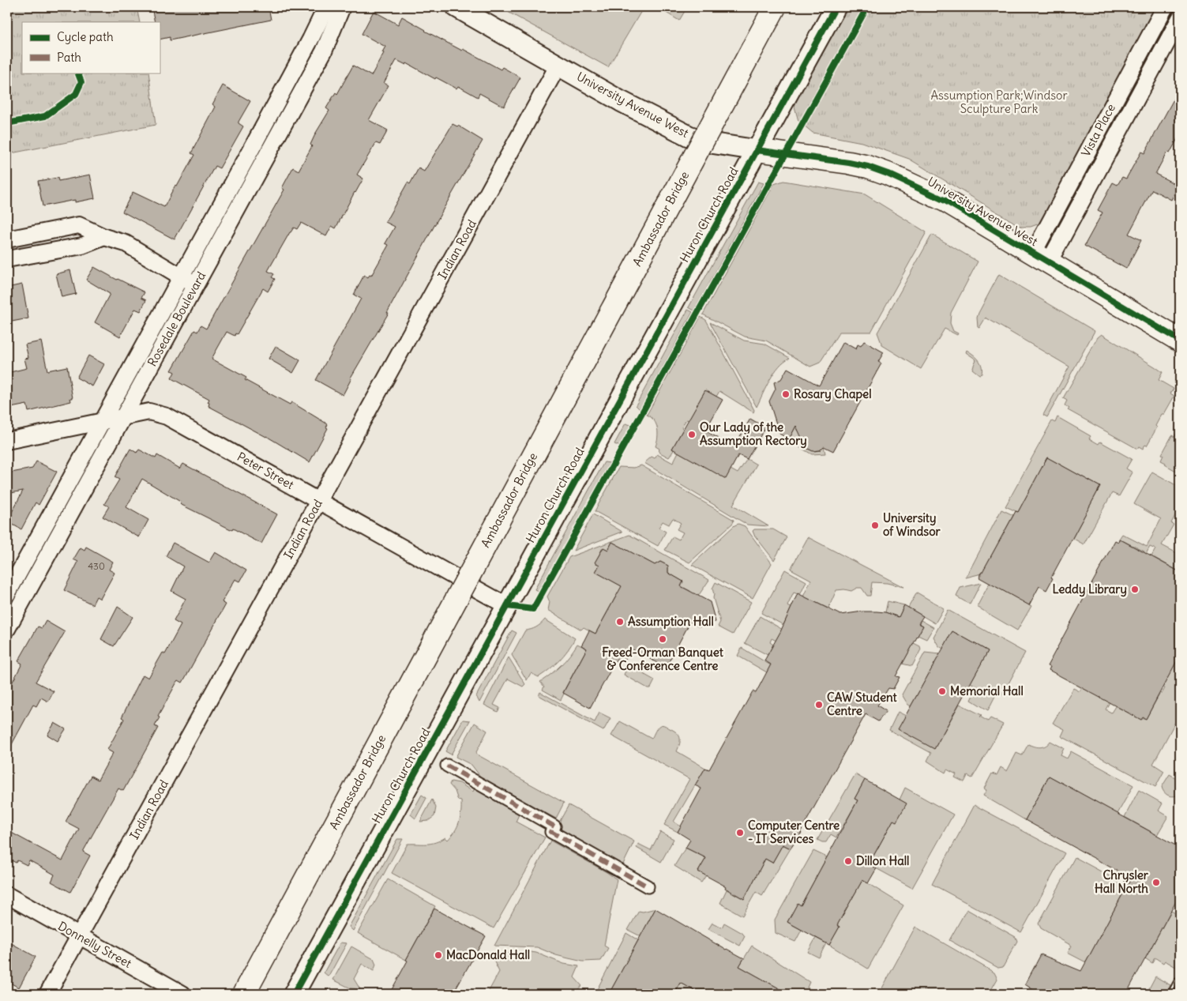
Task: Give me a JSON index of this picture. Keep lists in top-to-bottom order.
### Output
{
  "streets": {
    "main road": ["University Avenue West", "Ambassador Bridge"],
    "street": [
      "Vista Place",
      "Huron Church Road",
      "Indian Road",
      "Rosedale Boulevard",
      "Peter Street",
      "Donnelly Street"
    ]
  },
  "crossings": [
    ["University Avenue West", "Vista Place"],
    ["University Avenue West", "Huron Church Road"],
    ["University Avenue West", "Indian Road"],
    ["Huron Church Road", "Peter Street"],
    ["Indian Road", "Peter Street"],
    ["Indian Road", "Donnelly Street"],
    ["Rosedale Boulevard", "Peter Street"]
  ],
  "parks": ["Assumption Park;Windsor Sculpture Park"],
  "places": [
    "Rosary Chapel",
    "Our Lady of the Assumption Rectory",
    "University of Windsor",
    "Leddy Library",
    "Assumption Hall",
    "Freed-Orman Banquet & Conference Centre",
    "Memorial Hall",
    "CAW Student Centre",
    "Computer Centre - IT Services",
    "Dillon Hall",
    "Chrysler Hall North",
    "MacDonald Hall"
  ],
  "house_numbers": ["430"],
  "legend": ["Cycle path", "Path"]
}
